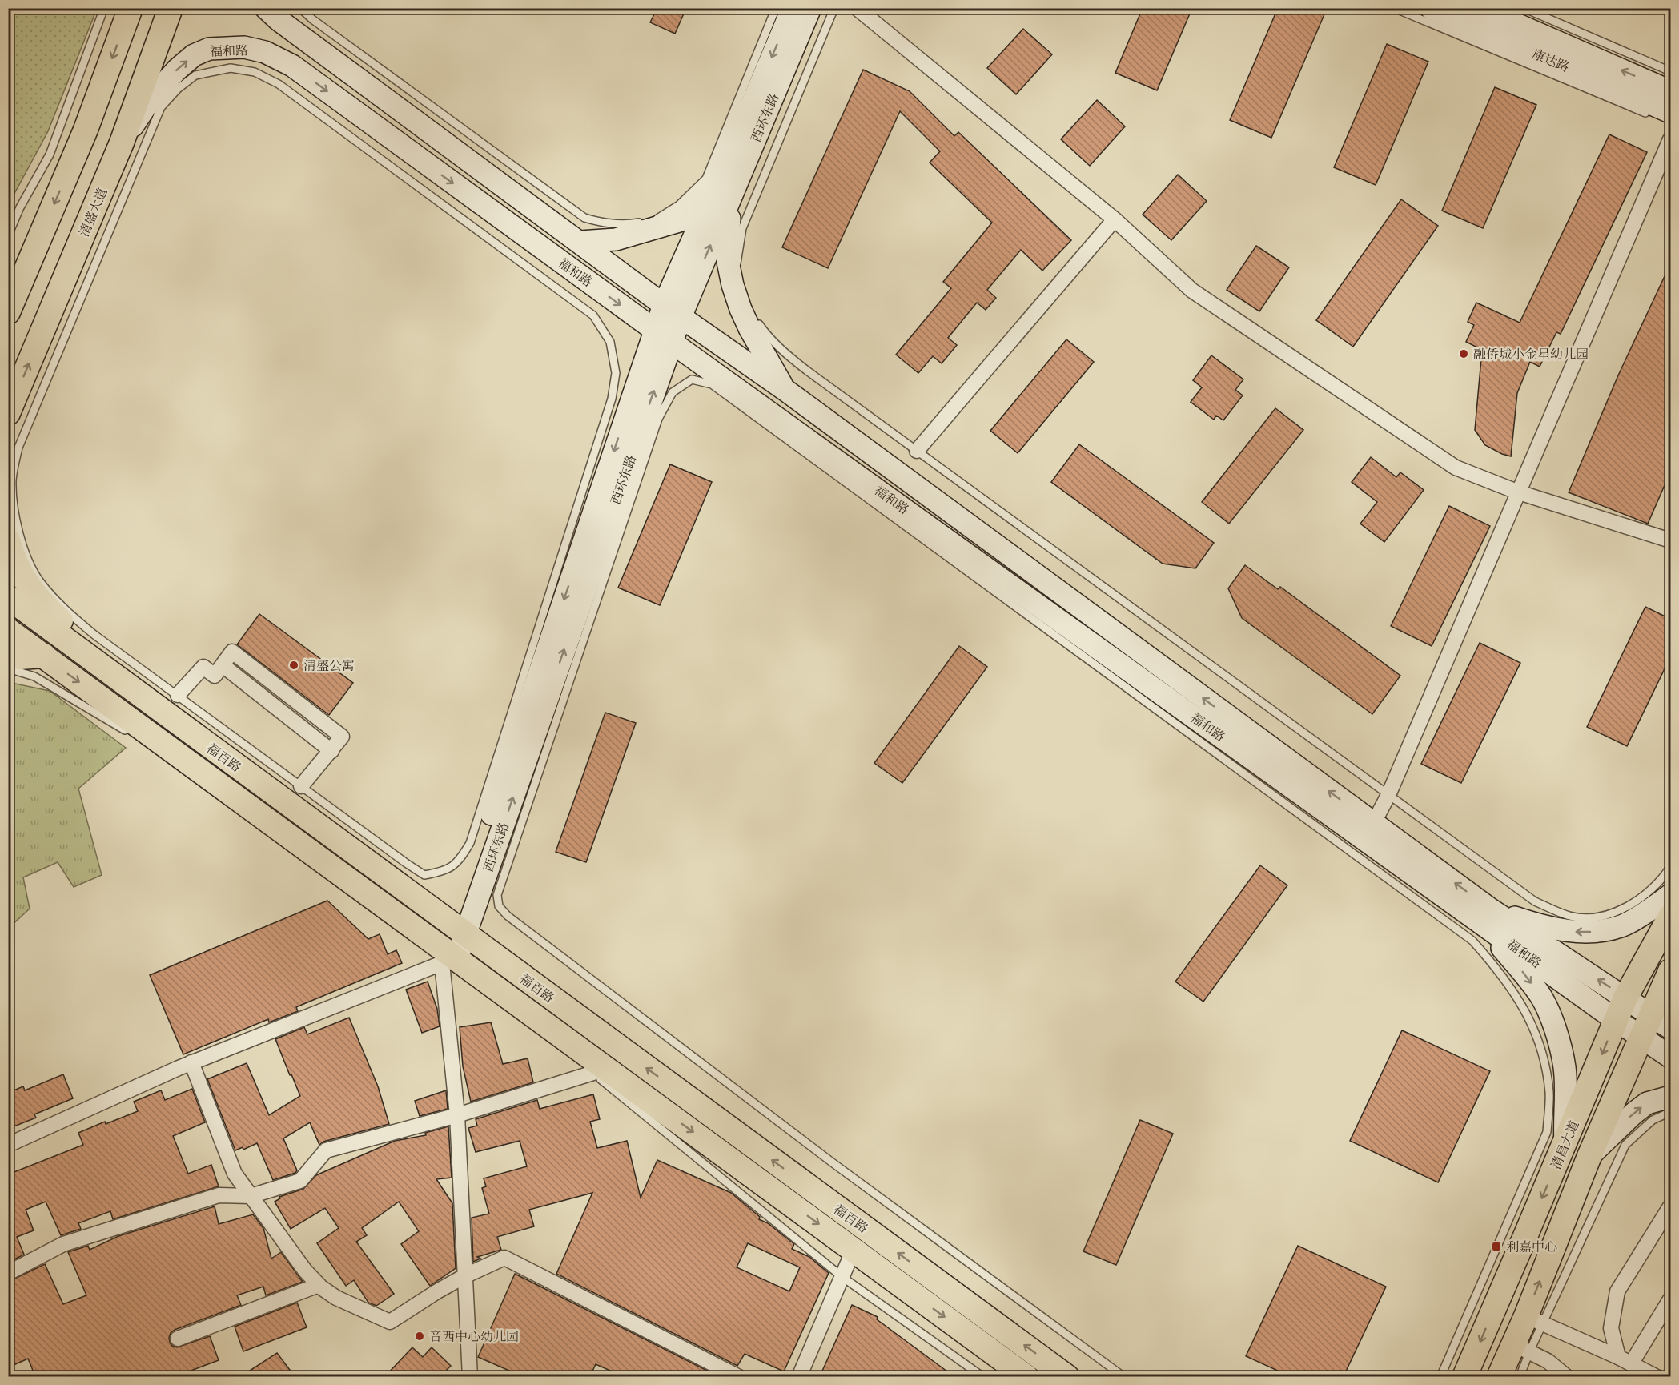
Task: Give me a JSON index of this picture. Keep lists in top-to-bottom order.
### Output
{
  "streets": {
    "main road": ["清盛大道", "福百路", "清昌大道"],
    "street": ["福和路", "康达路", "西环东路"]
  },
  "crossings": [
    ["福和路", "西环东路"],
    ["福和路", "清盛大道"],
    ["福和路", "清昌大道"],
    ["西环东路", "福百路"]
  ],
  "places": {
    "other": ["融侨城小金星幼儿园", "清盛公寓", "音西中心幼儿园"],
    "transit": ["利嘉中心"]
  }
}
